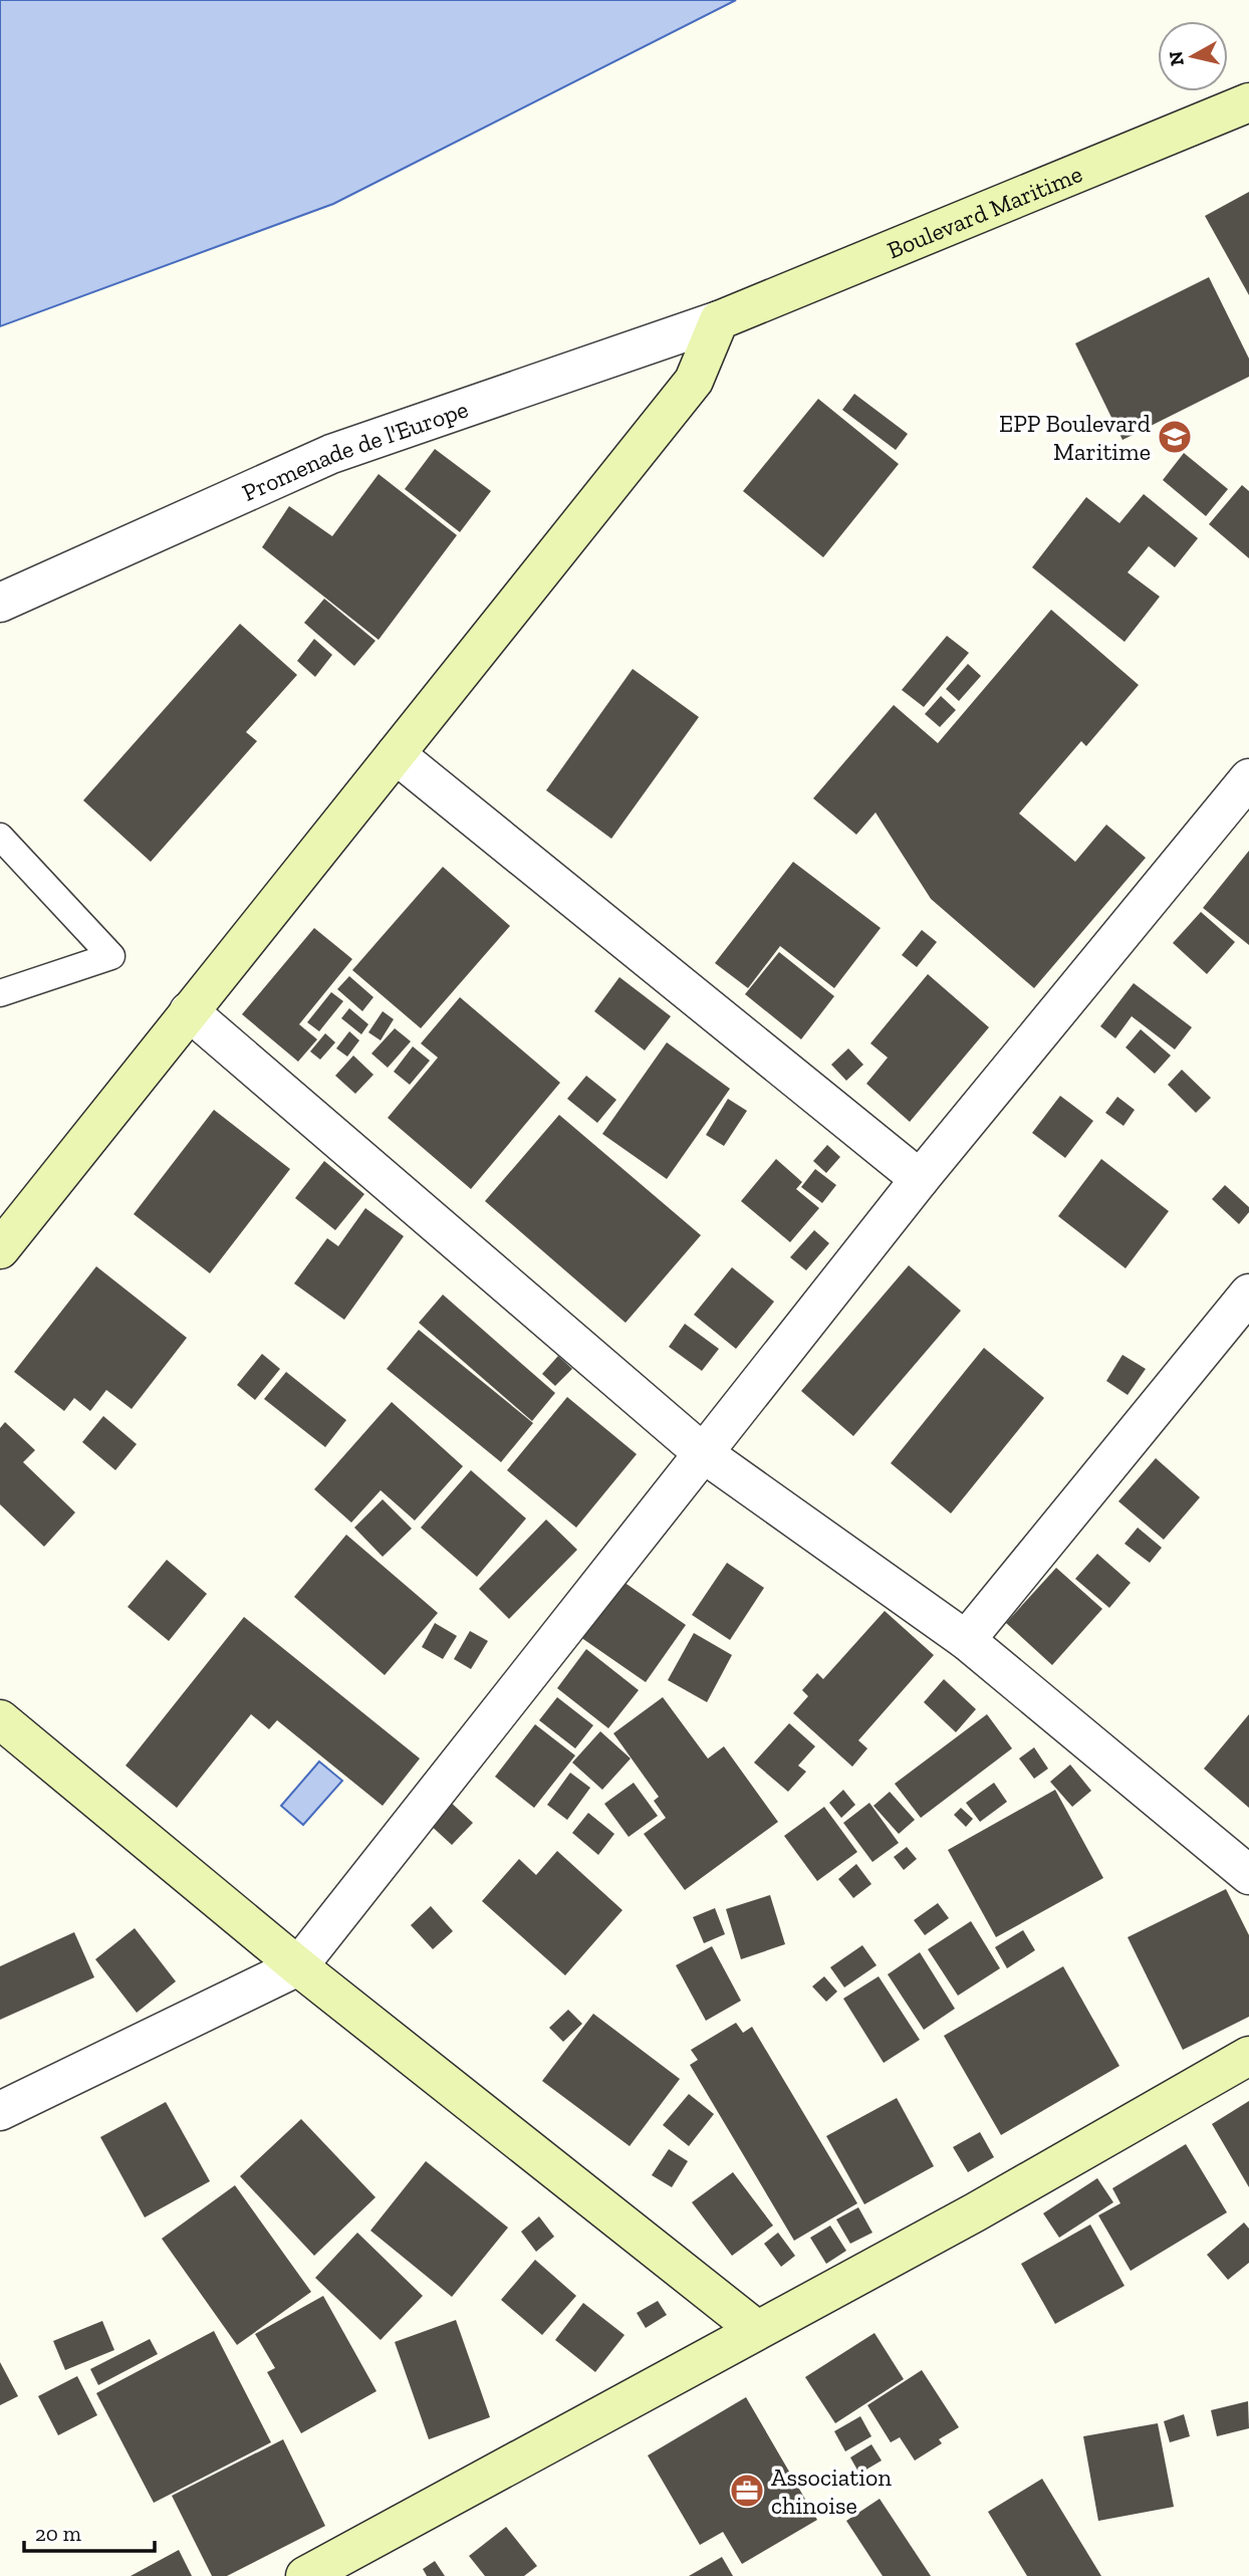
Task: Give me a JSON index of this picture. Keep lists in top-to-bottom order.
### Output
{
  "streets": {
    "street": ["Boulevard Maritime", "Promenade de l'Europe"]
  },
  "crossings": [
    ["Boulevard Maritime", "Promenade de l'Europe"]
  ],
  "places": {
    "school or university": ["EPP Boulevard Maritime"],
    "office": ["Association chinoise"]
  },
  "scale_bar": "20 m",
  "north": "left"
}
